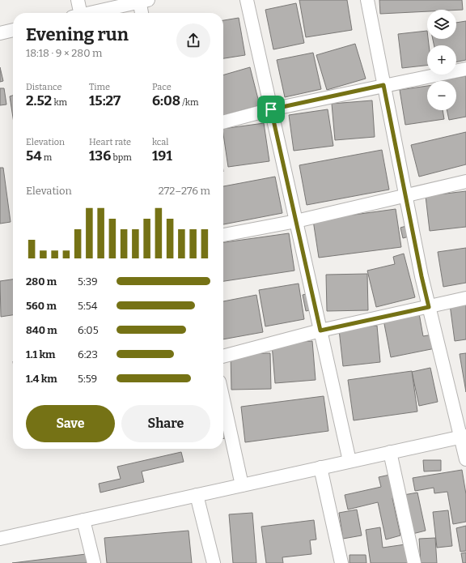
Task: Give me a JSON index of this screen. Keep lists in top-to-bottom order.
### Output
{
  "page": {
    "map_buttons": ["+", "−"],
    "heading": ["Evening run", "18:18 · 9 × 280 m"],
    "stats": [
      ["Distance", "2.52 km"],
      ["Time", "15:27"],
      ["Pace", "6:08 /km"],
      ["Elevation", "54 m"],
      ["Heart rate", "136 bpm"],
      ["kcal", "191"]
    ],
    "chart": ["Elevation", "272–276 m"],
    "list": [
      {
        "name": "280 m",
        "note": "5:39"
      },
      {
        "name": "560 m",
        "note": "5:54"
      },
      {
        "name": "840 m",
        "note": "6:05"
      },
      {
        "name": "1.1 km",
        "note": "6:23"
      },
      {
        "name": "1.4 km",
        "note": "5:59"
      }
    ],
    "buttons": ["Save", "Share"]
  }
}
